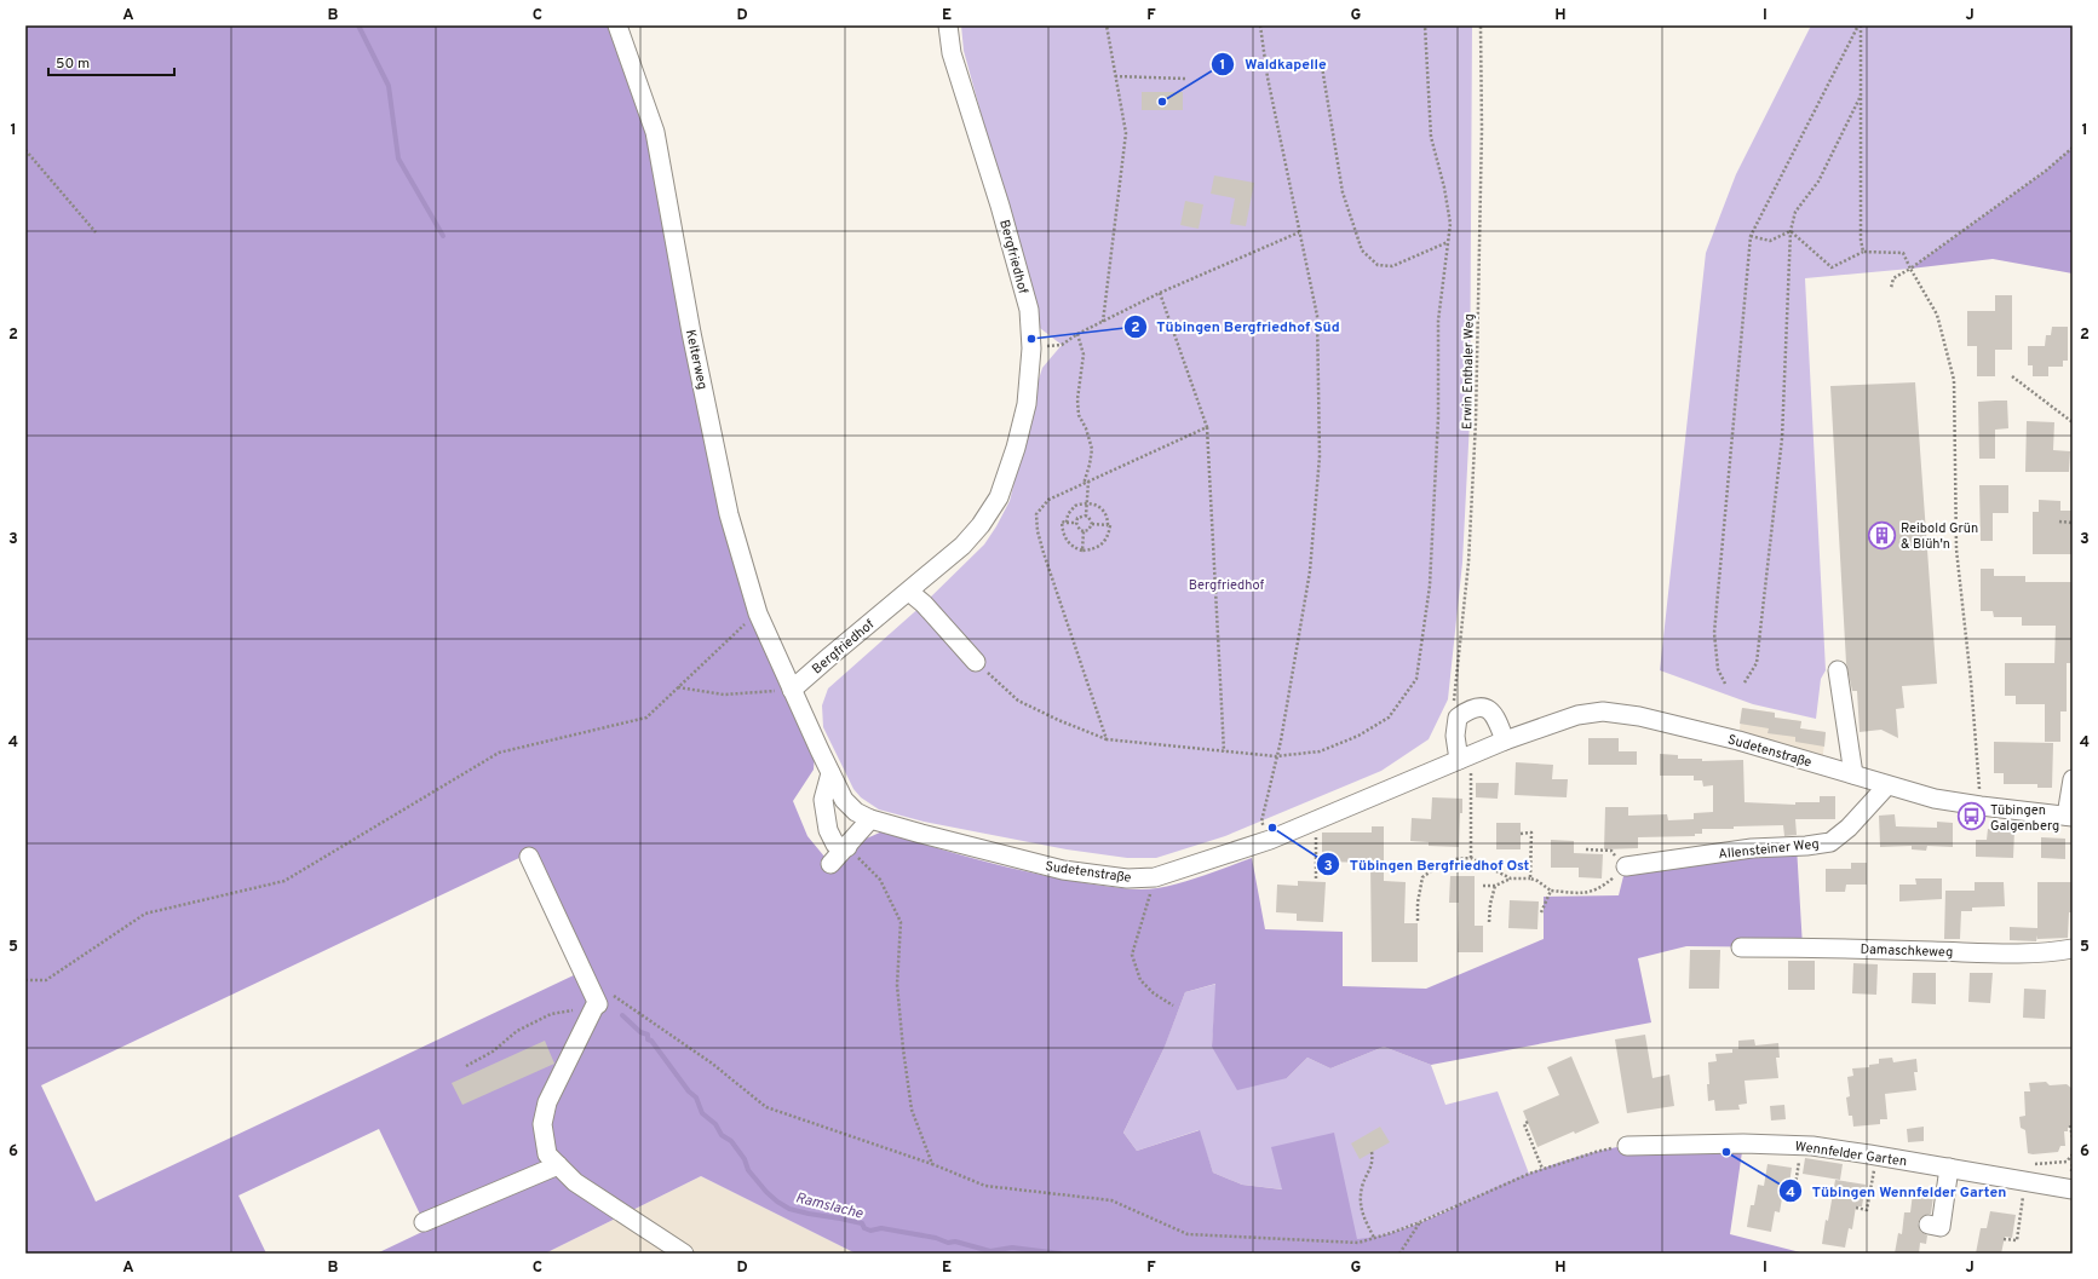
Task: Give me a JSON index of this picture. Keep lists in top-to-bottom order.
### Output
{
  "streets": {
    "street": [
      "Bergfriedhof",
      "Kelterweg",
      "Sudetenstraße",
      "Allensteiner Weg",
      "Damaschkeweg",
      "Wennfelder Garten"
    ],
    "path": ["Erwin Enthaler Weg"]
  },
  "crossings": [
    ["Bergfriedhof", "Kelterweg"],
    ["Bergfriedhof", "Sudetenstraße"],
    ["Kelterweg", "Sudetenstraße"],
    ["Erwin Enthaler Weg", "Sudetenstraße"],
    ["Sudetenstraße", "Allensteiner Weg"]
  ],
  "water": ["Ramslache"],
  "parks": ["Bergfriedhof"],
  "places": {
    "other": [
      "Waldkapelle",
      "Tübingen Bergfriedhof Süd",
      "Tübingen Bergfriedhof Ost",
      "Tübingen Wennfelder Garten"
    ],
    "building": ["Reibold Grün & Blüh'n"],
    "bus stop": ["Tübingen Galgenberg"]
  },
  "scale_bar": "50 m",
  "grid": {
    "columns": [
      "A",
      "B",
      "C",
      "D",
      "E",
      "F",
      "G",
      "H",
      "I",
      "J"
    ],
    "rows": [
      "1",
      "2",
      "3",
      "4",
      "5",
      "6"
    ]
  }
}
